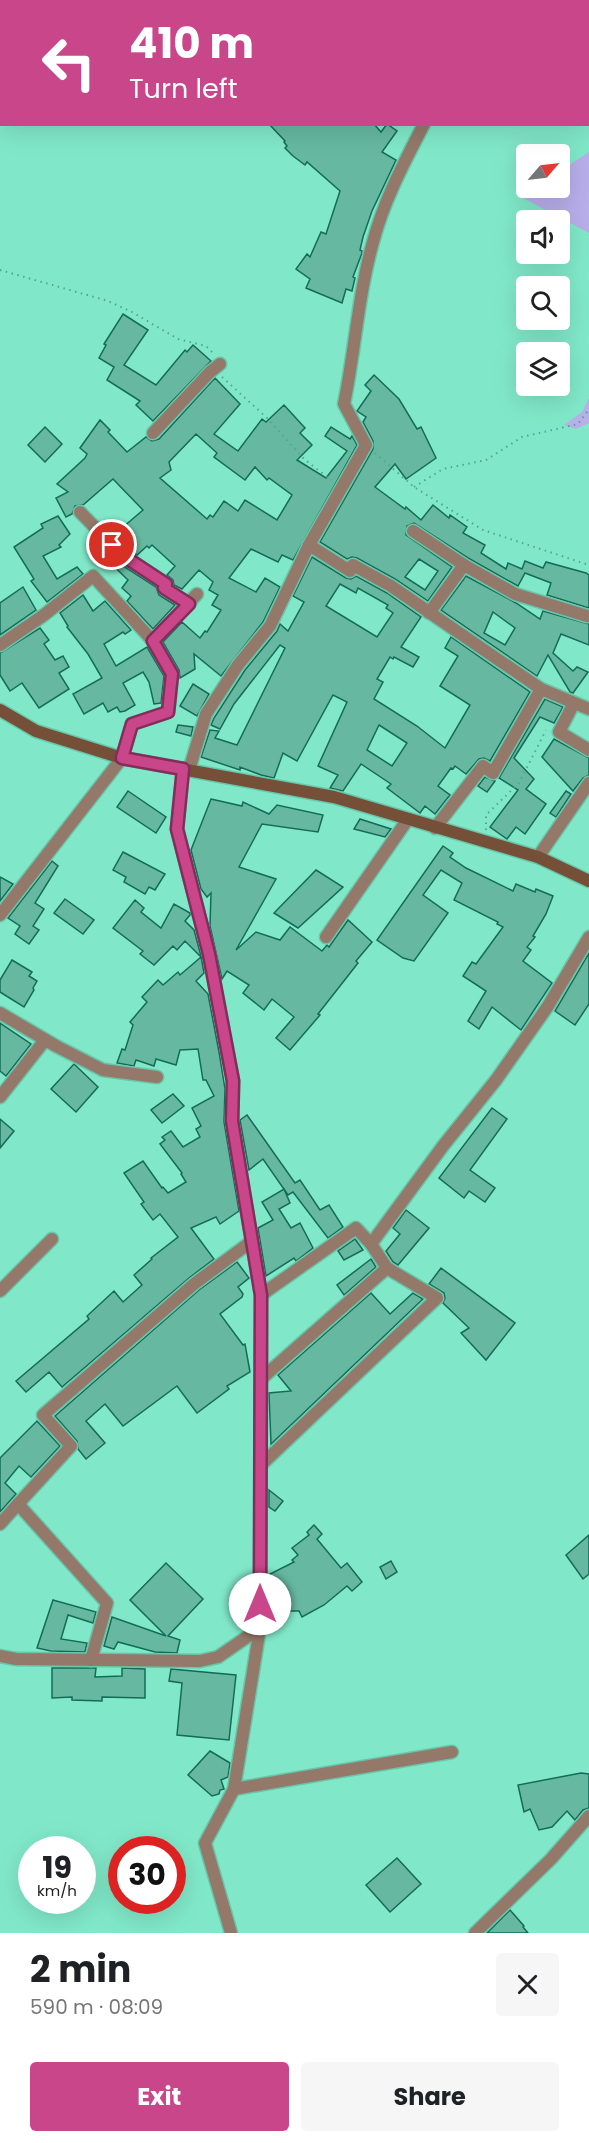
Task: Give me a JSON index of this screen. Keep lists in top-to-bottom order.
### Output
{
  "north": "top right",
  "page": {
    "turn": ["410 m", "Turn left"],
    "speed": "19 km/h",
    "limit": "30",
    "heading": ["2 min", "590 m · 08:09"],
    "buttons": ["Exit", "Share"]
  }
}
